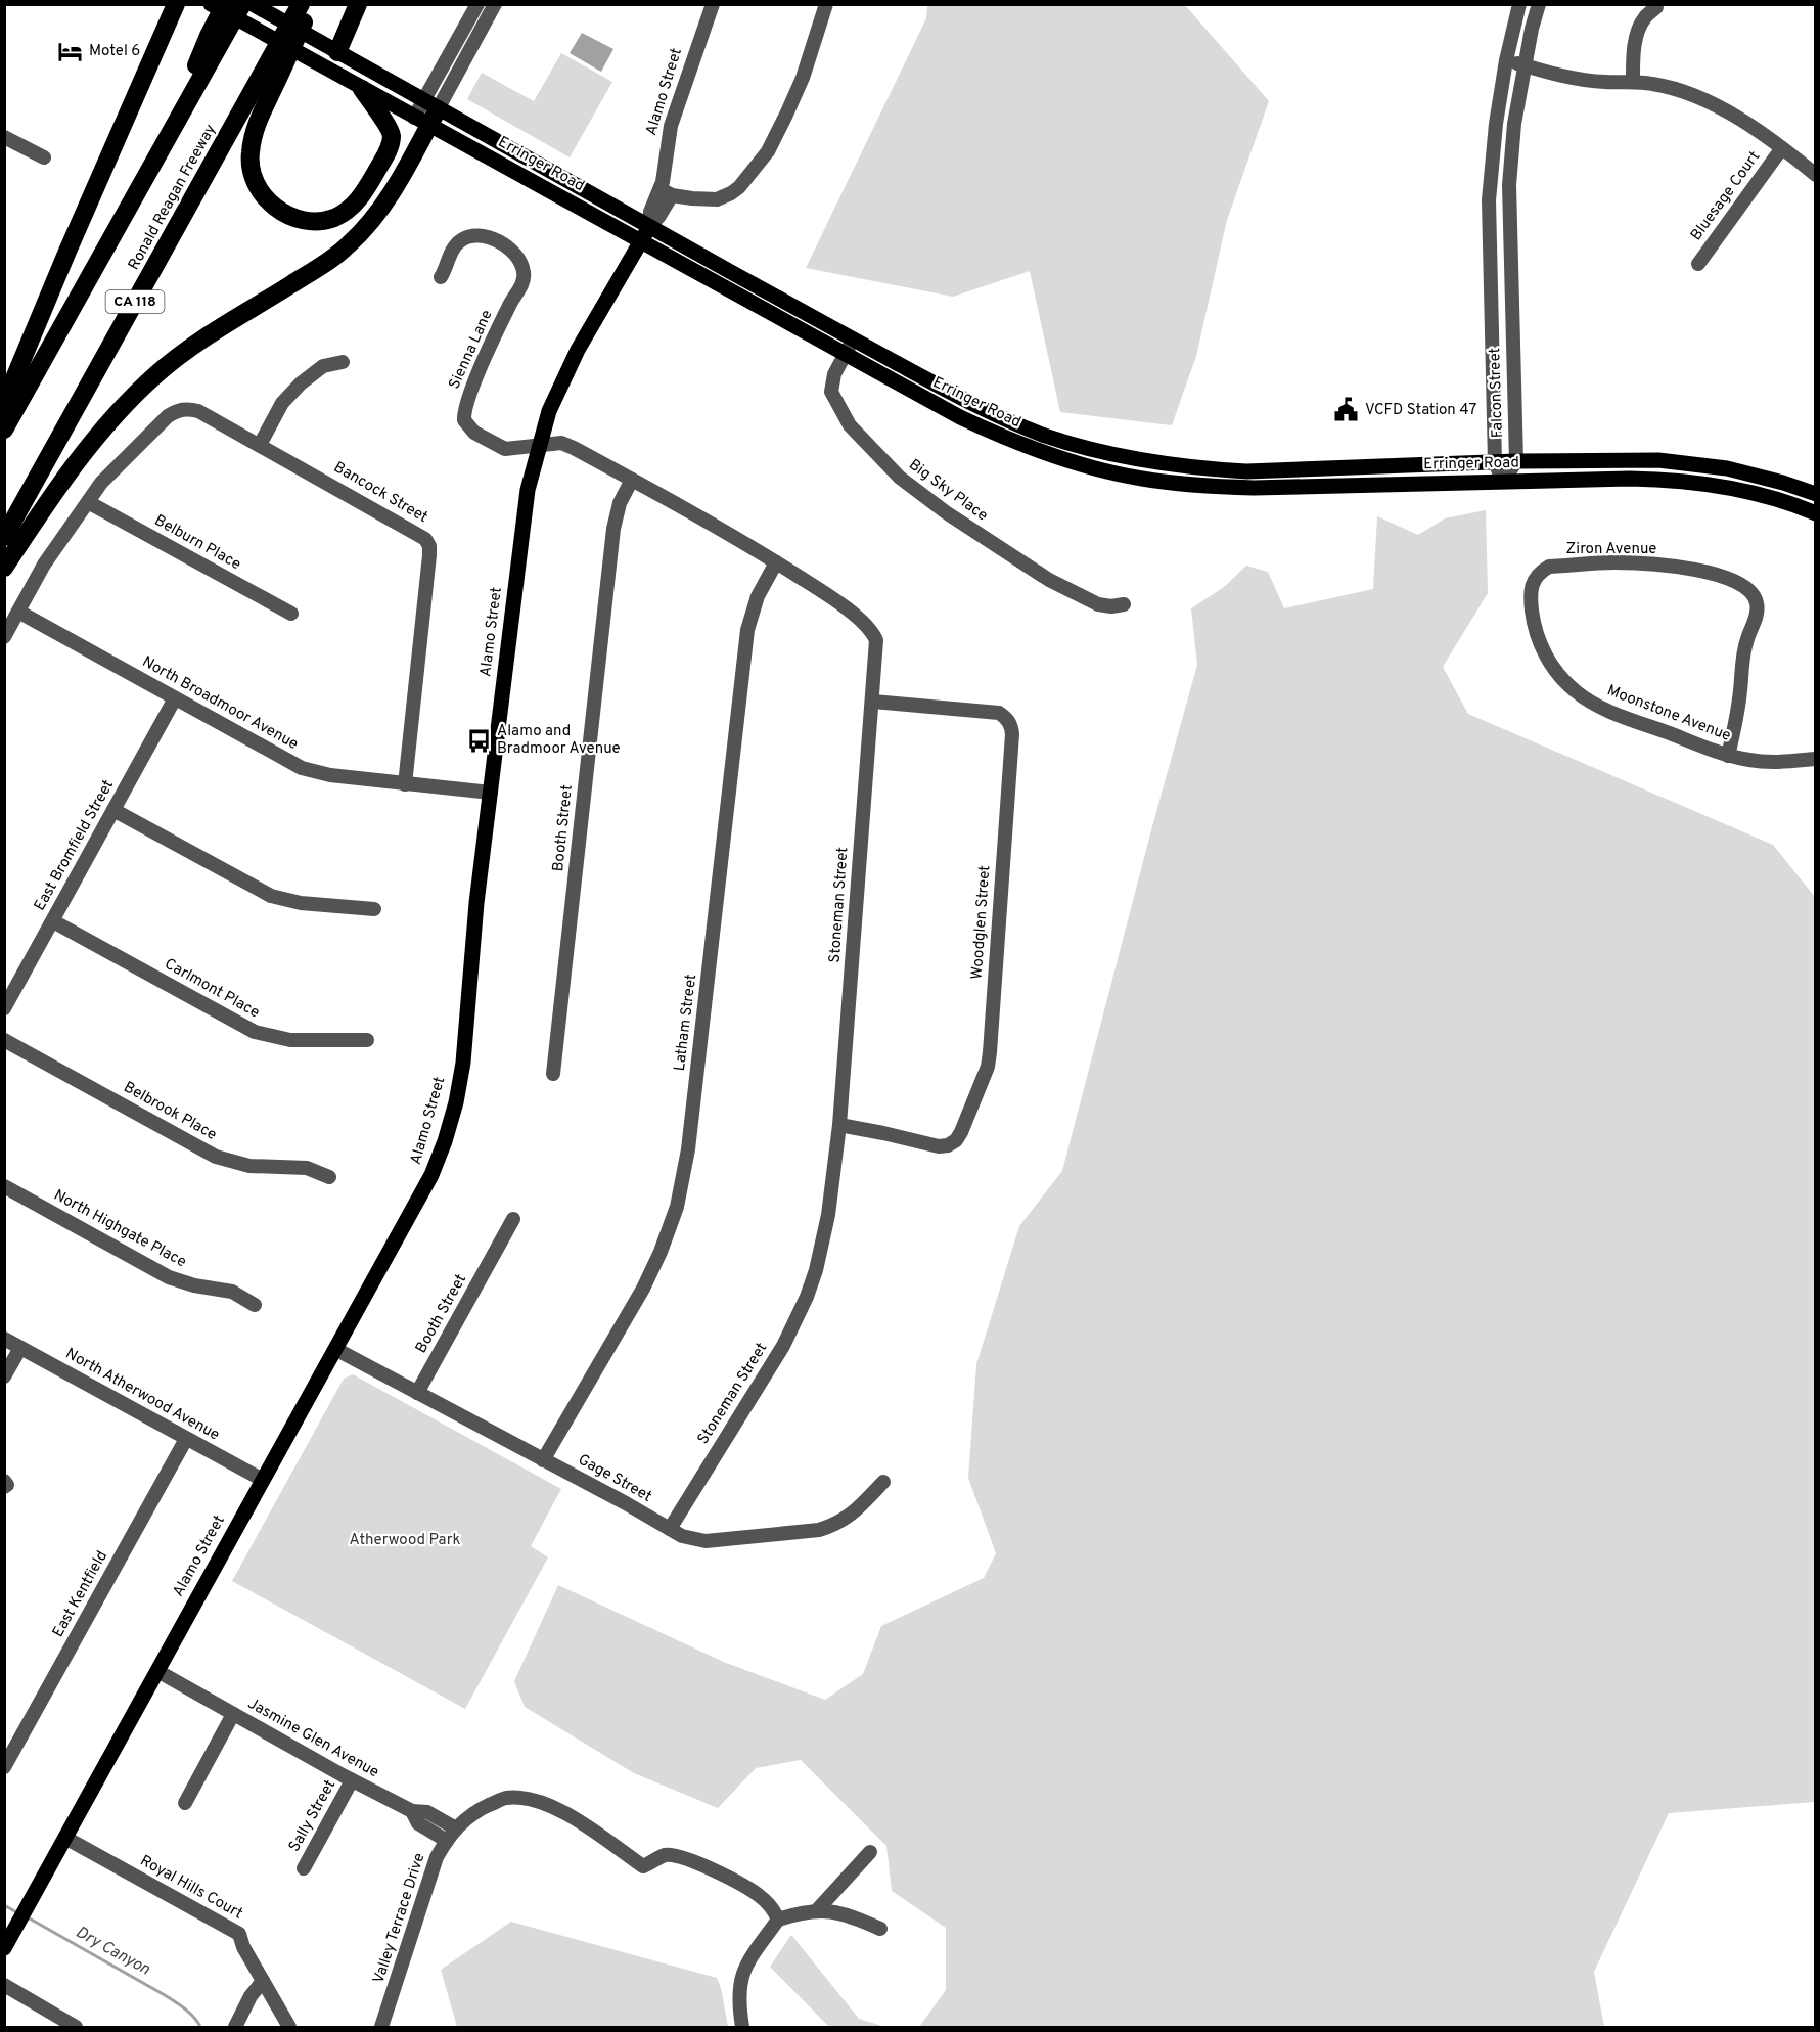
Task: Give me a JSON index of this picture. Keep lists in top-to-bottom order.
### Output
{
  "streets": {
    "highway": ["Ronald Reagan Freeway", "CA 118"],
    "main road": ["Alamo Street", "Erringer Road"],
    "street": [
      "Bluesage Court",
      "Sienna Lane",
      "Falcon Street",
      "Big Sky Place",
      "Bancock Street",
      "Belburn Place",
      "Ziron Avenue",
      "North Broadmoor Avenue",
      "Moonstone Avenue",
      "Booth Street",
      "East Bromfield Street",
      "Stoneman Street",
      "Woodglen Street",
      "Carlmont Place",
      "Latham Street",
      "Belbrook Place",
      "North Highgate Place",
      "North Atherwood Avenue",
      "Gage Street",
      "East Kentfield",
      "Jasmine Glen Avenue",
      "Sally Street",
      "Royal Hills Court",
      "Valley Terrace Drive"
    ]
  },
  "crossings": [
    ["Alamo Street", "Erringer Road"],
    ["Alamo Street", "Sienna Lane"],
    ["Alamo Street", "North Broadmoor Avenue"],
    ["Alamo Street", "Stoneman Street"],
    ["Alamo Street", "North Atherwood Avenue"],
    ["Alamo Street", "Gage Street"],
    ["Alamo Street", "Jasmine Glen Avenue"],
    ["Alamo Street", "Royal Hills Court"],
    ["Erringer Road", "Falcon Street"],
    ["Erringer Road", "Big Sky Place"],
    ["Sienna Lane", "Stoneman Street"],
    ["Bancock Street", "Belburn Place"],
    ["Bancock Street", "North Broadmoor Avenue"],
    ["Ziron Avenue", "Moonstone Avenue"],
    ["North Broadmoor Avenue", "East Bromfield Street"],
    ["Booth Street", "Stoneman Street"],
    ["Booth Street", "Gage Street"],
    ["East Bromfield Street", "Carlmont Place"],
    ["Stoneman Street", "Woodglen Street"],
    ["Stoneman Street", "Latham Street"],
    ["Stoneman Street", "Gage Street"],
    ["Latham Street", "Gage Street"],
    ["North Atherwood Avenue", "East Kentfield"],
    ["Jasmine Glen Avenue", "Sally Street"],
    ["Jasmine Glen Avenue", "Valley Terrace Drive"]
  ],
  "water": ["Dry Canyon"],
  "parks": ["Atherwood Park"],
  "places": {
    "hotel": ["Motel 6"],
    "public building": ["VCFD Station 47"],
    "bus stop": ["Alamo and Bradmoor Avenue"]
  }
}
